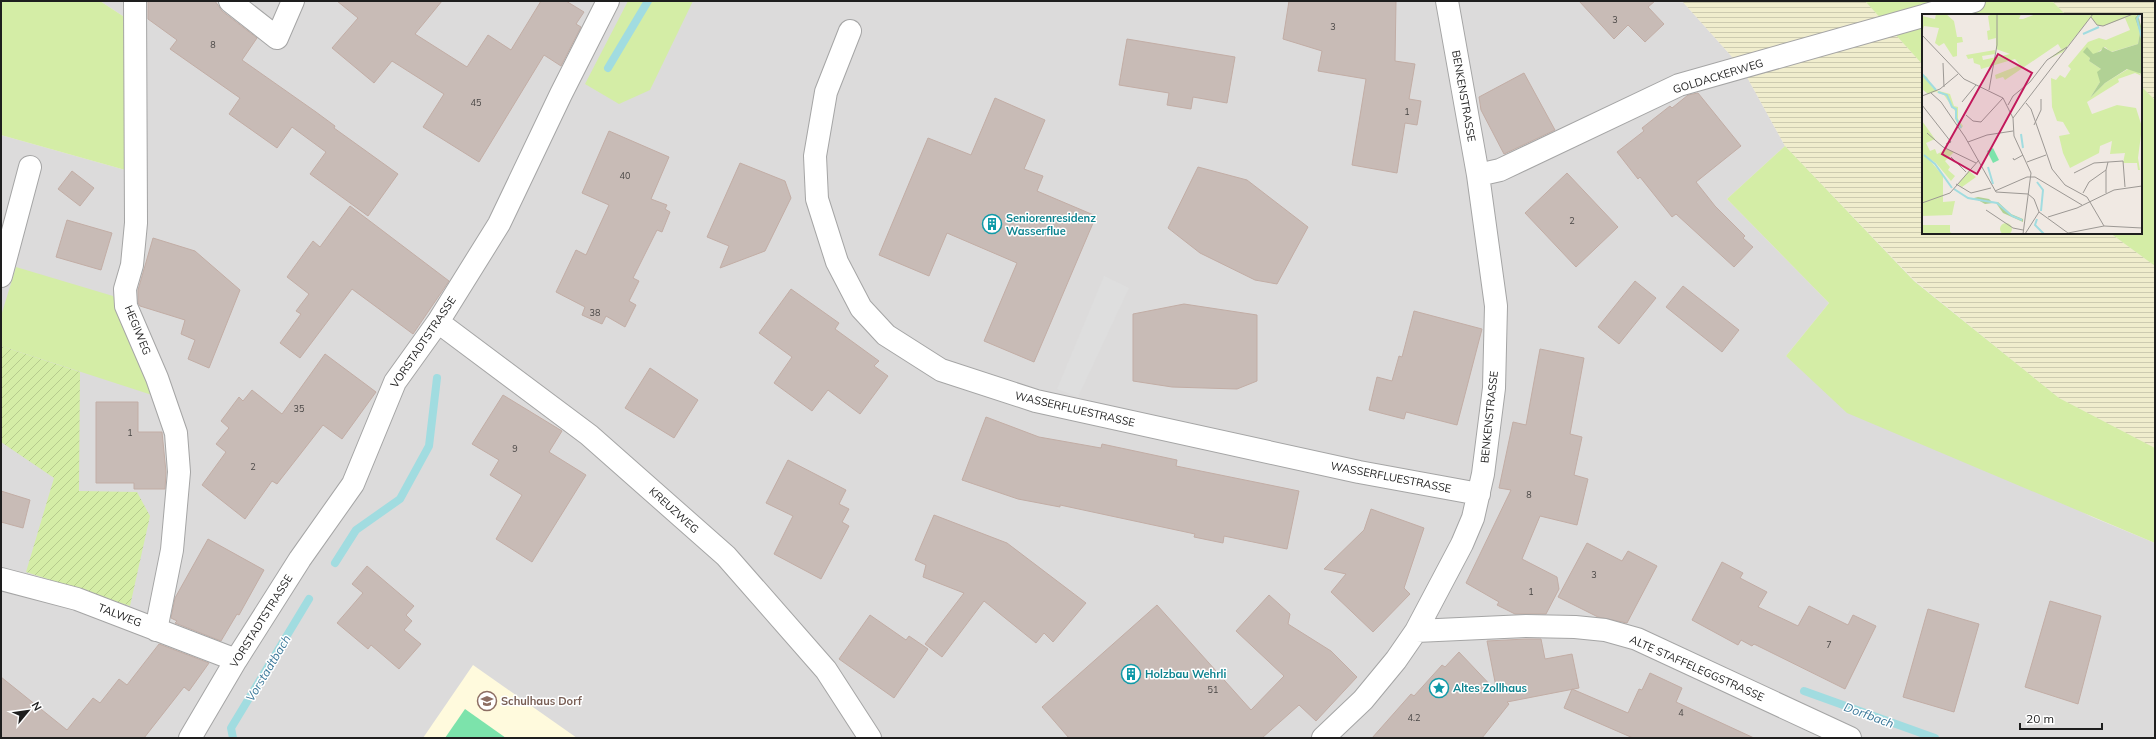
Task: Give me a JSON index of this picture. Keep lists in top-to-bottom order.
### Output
{
  "streets": {
    "street": [
      "GOLDACKERWEG",
      "BENKENSTRASSE",
      "HEGIWEG",
      "VORSTADTSTRASSE",
      "WASSERFLUESTRASSE",
      "KREUZWEG",
      "TALWEG",
      "ALTE STAFFELEGGSTRASSE"
    ]
  },
  "crossings": [
    ["GOLDACKERWEG", "BENKENSTRASSE"],
    ["BENKENSTRASSE", "WASSERFLUESTRASSE"],
    ["BENKENSTRASSE", "ALTE STAFFELEGGSTRASSE"],
    ["HEGIWEG", "TALWEG"],
    ["VORSTADTSTRASSE", "KREUZWEG"],
    ["VORSTADTSTRASSE", "TALWEG"]
  ],
  "water": ["Vorstadtbach", "Dorfbach"],
  "places": {
    "building": ["Seniorenresidenz Wasserflue", "Holzbau Wehrli"],
    "place": ["Altes Zollhaus"],
    "school or university": ["Schulhaus Dorf"]
  },
  "house_numbers": [
    "3",
    "3",
    "8",
    "45",
    "1",
    "40",
    "2",
    "38",
    "35",
    "1",
    "9",
    "2",
    "8",
    "3",
    "1",
    "7",
    "51",
    "4",
    "4.2"
  ],
  "scale_bar": "20 m",
  "north": "top right"
}
